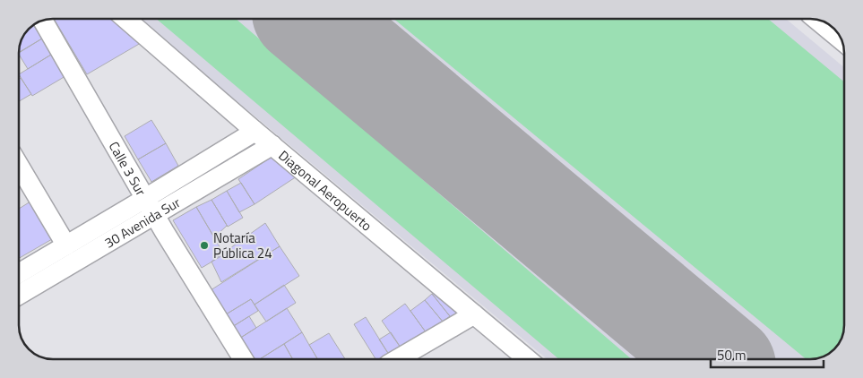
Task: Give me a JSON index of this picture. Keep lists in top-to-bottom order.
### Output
{
  "streets": {
    "street": ["Calle 3 Sur", "Diagonal Aeropuerto", "30 Avenida Sur"]
  },
  "crossings": [
    ["Calle 3 Sur", "30 Avenida Sur"],
    ["Diagonal Aeropuerto", "30 Avenida Sur"]
  ],
  "places": ["Notaría Pública 24"],
  "scale_bar": "50 m"
}
